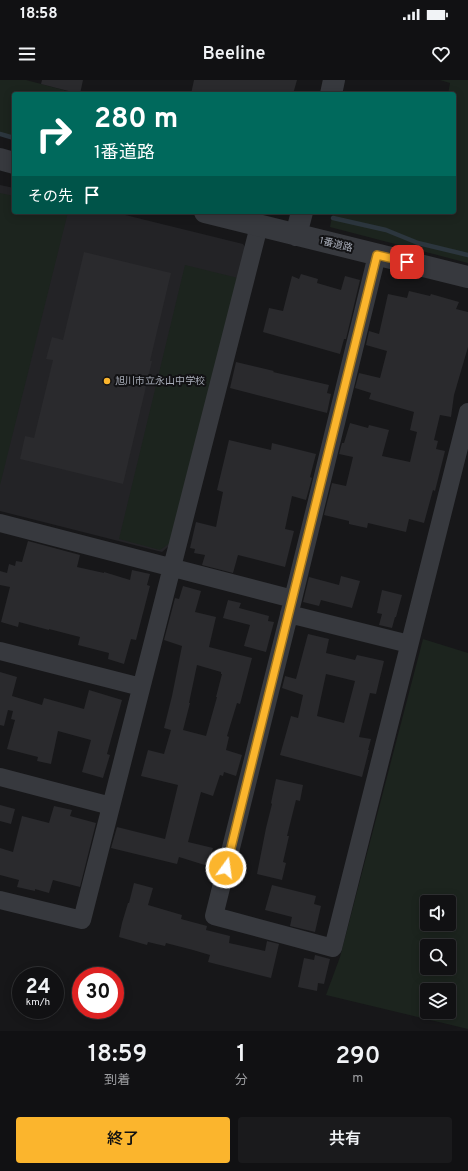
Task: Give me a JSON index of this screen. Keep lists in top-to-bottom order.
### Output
{
  "streets": {
    "street": ["1番道路"]
  },
  "places": ["旭川市立永山中学校"],
  "page": {
    "status": "18:58",
    "header": "Beeline",
    "turn": ["280 m", "1番道路"],
    "then": "その先",
    "speed": "24 km/h",
    "limit": "30",
    "eta": [
      "18:59",
      "到着",
      "1",
      "分",
      "290",
      "m"
    ],
    "buttons": ["終了", "共有"]
  }
}
